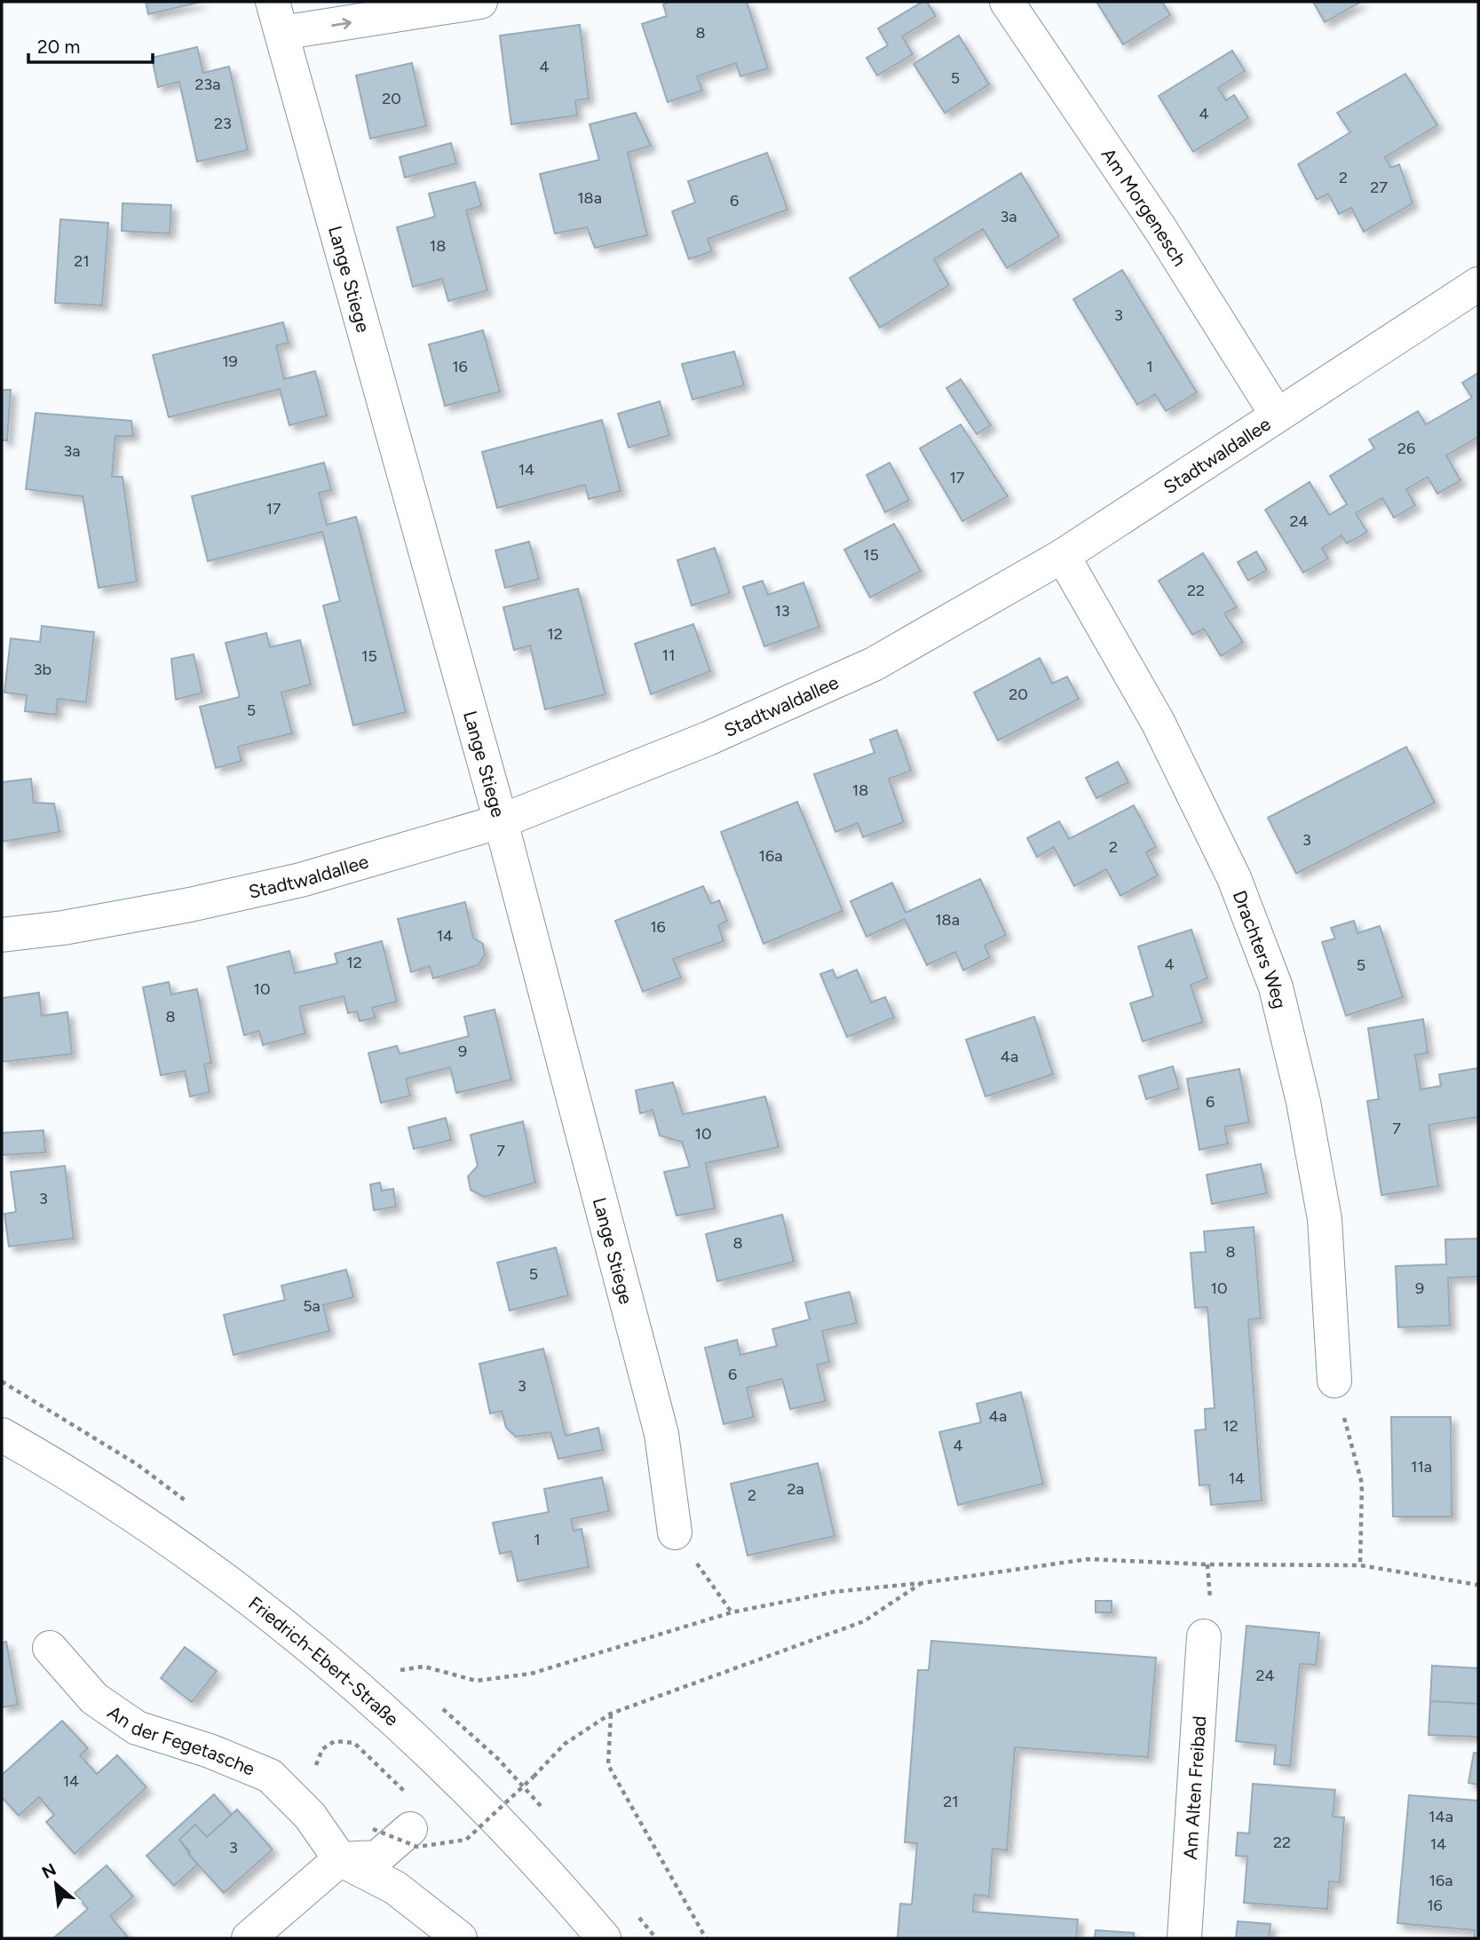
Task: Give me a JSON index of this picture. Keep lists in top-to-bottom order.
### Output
{
  "streets": {
    "street": [
      "Am Morgenesch",
      "Lange Stiege",
      "Stadtwaldallee",
      "Drachters Weg",
      "Friedrich-Ebert-Straße",
      "An der Fegetasche",
      "Am Alten Freibad"
    ]
  },
  "crossings": [
    ["Am Morgenesch", "Stadtwaldallee"],
    ["Lange Stiege", "Stadtwaldallee"],
    ["Stadtwaldallee", "Drachters Weg"]
  ],
  "house_numbers": [
    "8",
    "4",
    "5",
    "23a",
    "20",
    "4",
    "23",
    "2",
    "27",
    "18a",
    "6",
    "3a",
    "18",
    "21",
    "3",
    "19",
    "16",
    "1",
    "26",
    "3a",
    "14",
    "17",
    "17",
    "24",
    "15",
    "22",
    "13",
    "12",
    "11",
    "15",
    "3b",
    "20",
    "5",
    "18",
    "3",
    "2",
    "16a",
    "18a",
    "16",
    "14",
    "12",
    "4",
    "5",
    "10",
    "8",
    "9",
    "4a",
    "6",
    "7",
    "10",
    "7",
    "3",
    "8",
    "8",
    "5",
    "10",
    "9",
    "5a",
    "6",
    "3",
    "4a",
    "12",
    "4",
    "11a",
    "14",
    "2a",
    "2",
    "1",
    "24",
    "14",
    "21",
    "14a",
    "22",
    "14",
    "3",
    "16a",
    "16"
  ],
  "scale_bar": "20 m",
  "north": "top left"
}
